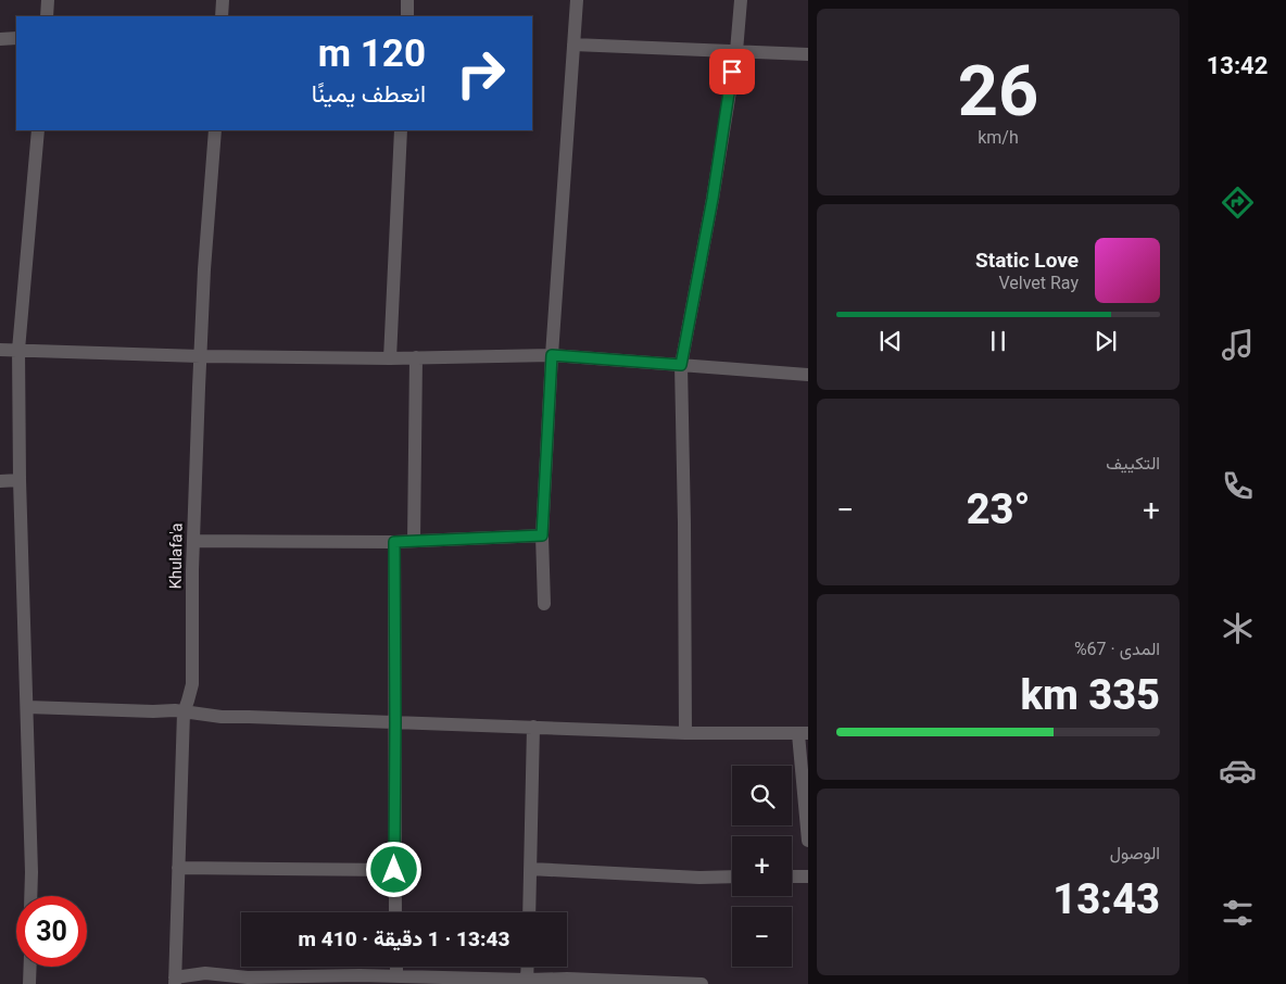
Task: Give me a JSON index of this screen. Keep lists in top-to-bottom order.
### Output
{
  "streets": {
    "street": ["Khulafa'a"]
  },
  "page": {
    "tabs": "13:42",
    "tile": [
      ["26", "km/h"],
      "التكييف",
      ["المدى · 67%", "335 km"],
      ["الوصول", "13:43"]
    ],
    "turn": ["120 m", "انعطف يمينًا"],
    "song": ["Static Love", "Velvet Ray"],
    "heat": ["−", "23°", "+"],
    "map_buttons": ["+", "−"],
    "limit": "30",
    "trip": "13:43 · 1 دقيقة · 410 m"
  }
}
